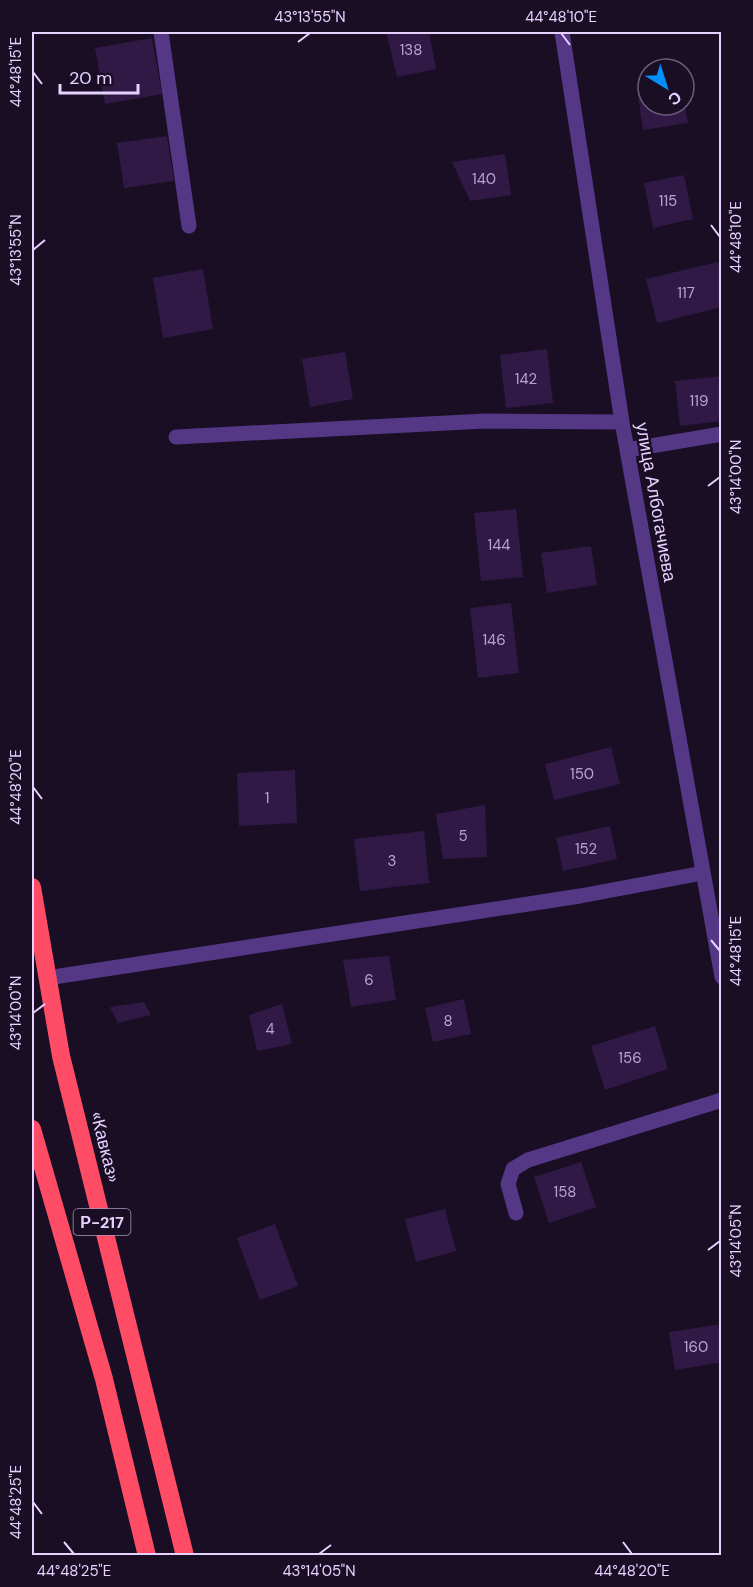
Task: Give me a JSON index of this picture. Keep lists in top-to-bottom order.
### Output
{
  "streets": {
    "highway": ["«Кавказ»", "Р-217"],
    "street": ["улица Албогачиева"]
  },
  "house_numbers": [
    "138",
    "140",
    "115",
    "117",
    "142",
    "119",
    "144",
    "146",
    "150",
    "1",
    "5",
    "152",
    "3",
    "6",
    "8",
    "4",
    "156",
    "158",
    "160"
  ],
  "scale_bar": "20 m",
  "north": "bottom right",
  "coordinates": [
    "43°13'55\"N",
    "44°48'10\"E",
    "44°48'15\"E",
    "43°14'00\"N",
    "44°48'20\"E",
    "43°14'05\"N",
    "44°48'25\"E"
  ]
}
